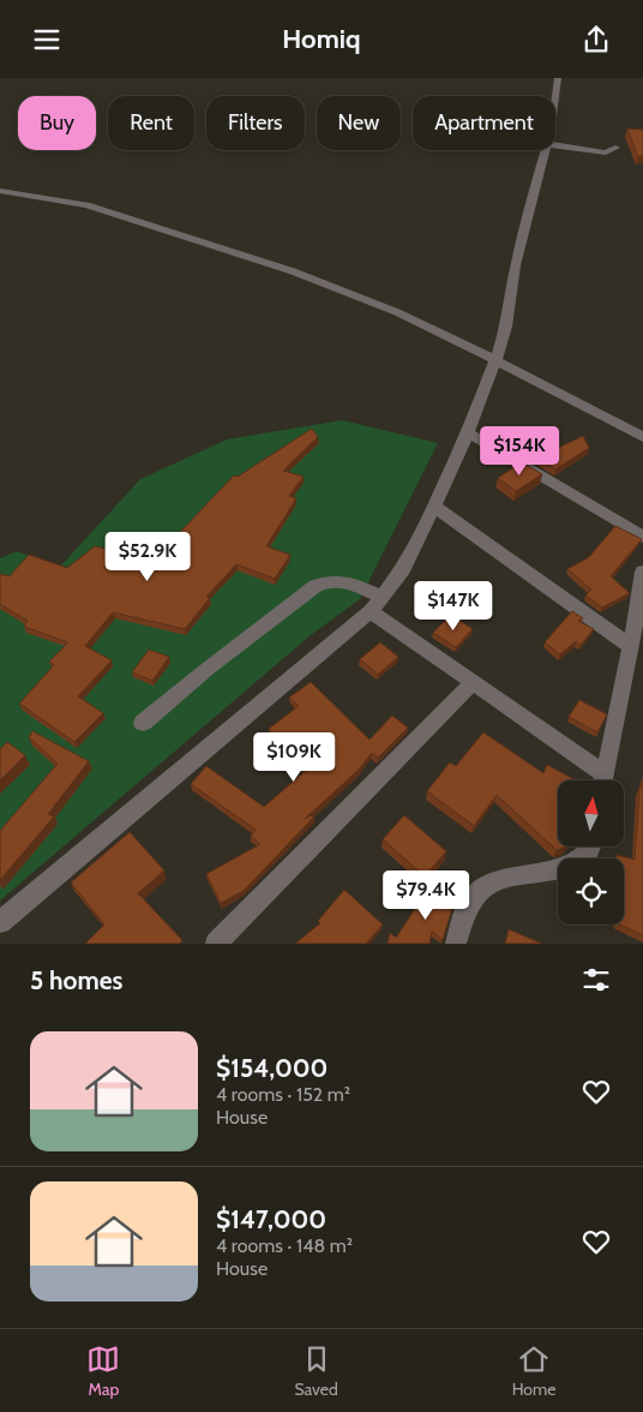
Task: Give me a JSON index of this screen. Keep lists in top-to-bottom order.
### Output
{
  "north": "top",
  "page": {
    "header": "Homiq",
    "chip": [
      "Buy",
      "Rent",
      "Filters",
      "New",
      "Apartment"
    ],
    "price": [
      "$154K",
      "$52.9K",
      "$147K",
      "$109K",
      "$79.4K"
    ],
    "heading": "5 homes",
    "list": [
      {
        "name": "$154,000",
        "note": "4 rooms · 152 m² · House"
      },
      {
        "name": "$147,000",
        "note": "4 rooms · 148 m² · House"
      }
    ],
    "tabs": ["Map", "Saved", "Home"]
  }
}
